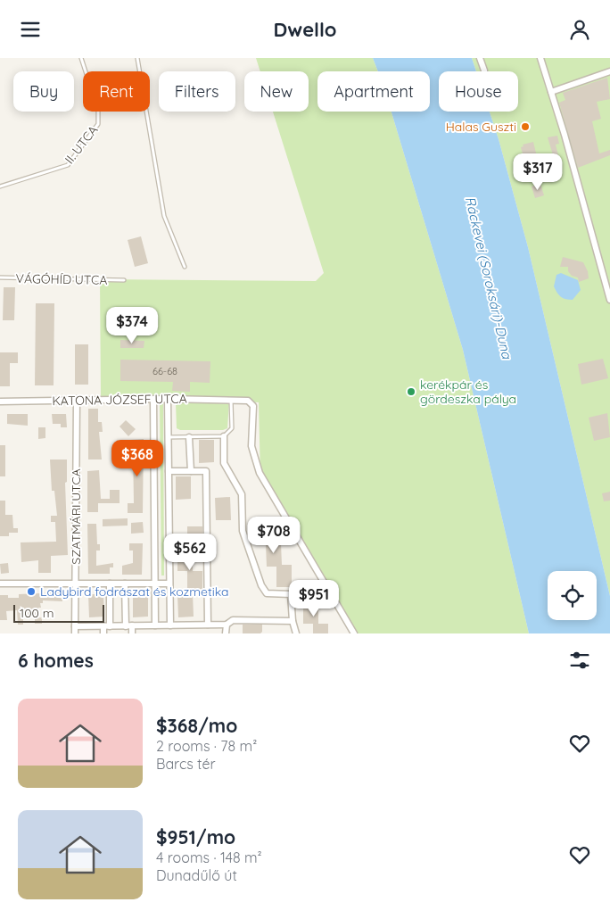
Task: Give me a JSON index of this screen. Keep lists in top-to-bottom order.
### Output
{
  "streets": {
    "street": ["KATONA JÓZSEF UTCA", "SZATMÁRI UTCA"],
    "lane": ["II. UTCA", "VÁGÓHÍD UTCA"]
  },
  "crossings": [
    ["KATONA JÓZSEF UTCA", "SZATMÁRI UTCA"]
  ],
  "water": ["Ráckevei (Soroksári)-Duna"],
  "places": ["Halas Guszti", "kerékpár és gördeszka pálya", "Ladybird fodrászat és kozmetika"],
  "house_numbers": ["66-68"],
  "scale_bar": "100 m",
  "page": {
    "header": "Dwello",
    "chip": [
      "Buy",
      "Rent",
      "Filters",
      "New",
      "Apartment",
      "House"
    ],
    "price": [
      "$317",
      "$374",
      "$368",
      "$708",
      "$562",
      "$951"
    ],
    "scale": "100 m",
    "heading": "6 homes",
    "list": [
      {
        "name": "$368/mo",
        "note": "2 rooms · 78 m² · Barcs tér"
      },
      {
        "name": "$951/mo",
        "note": "4 rooms · 148 m² · Dunadűlő út"
      }
    ]
  }
}
